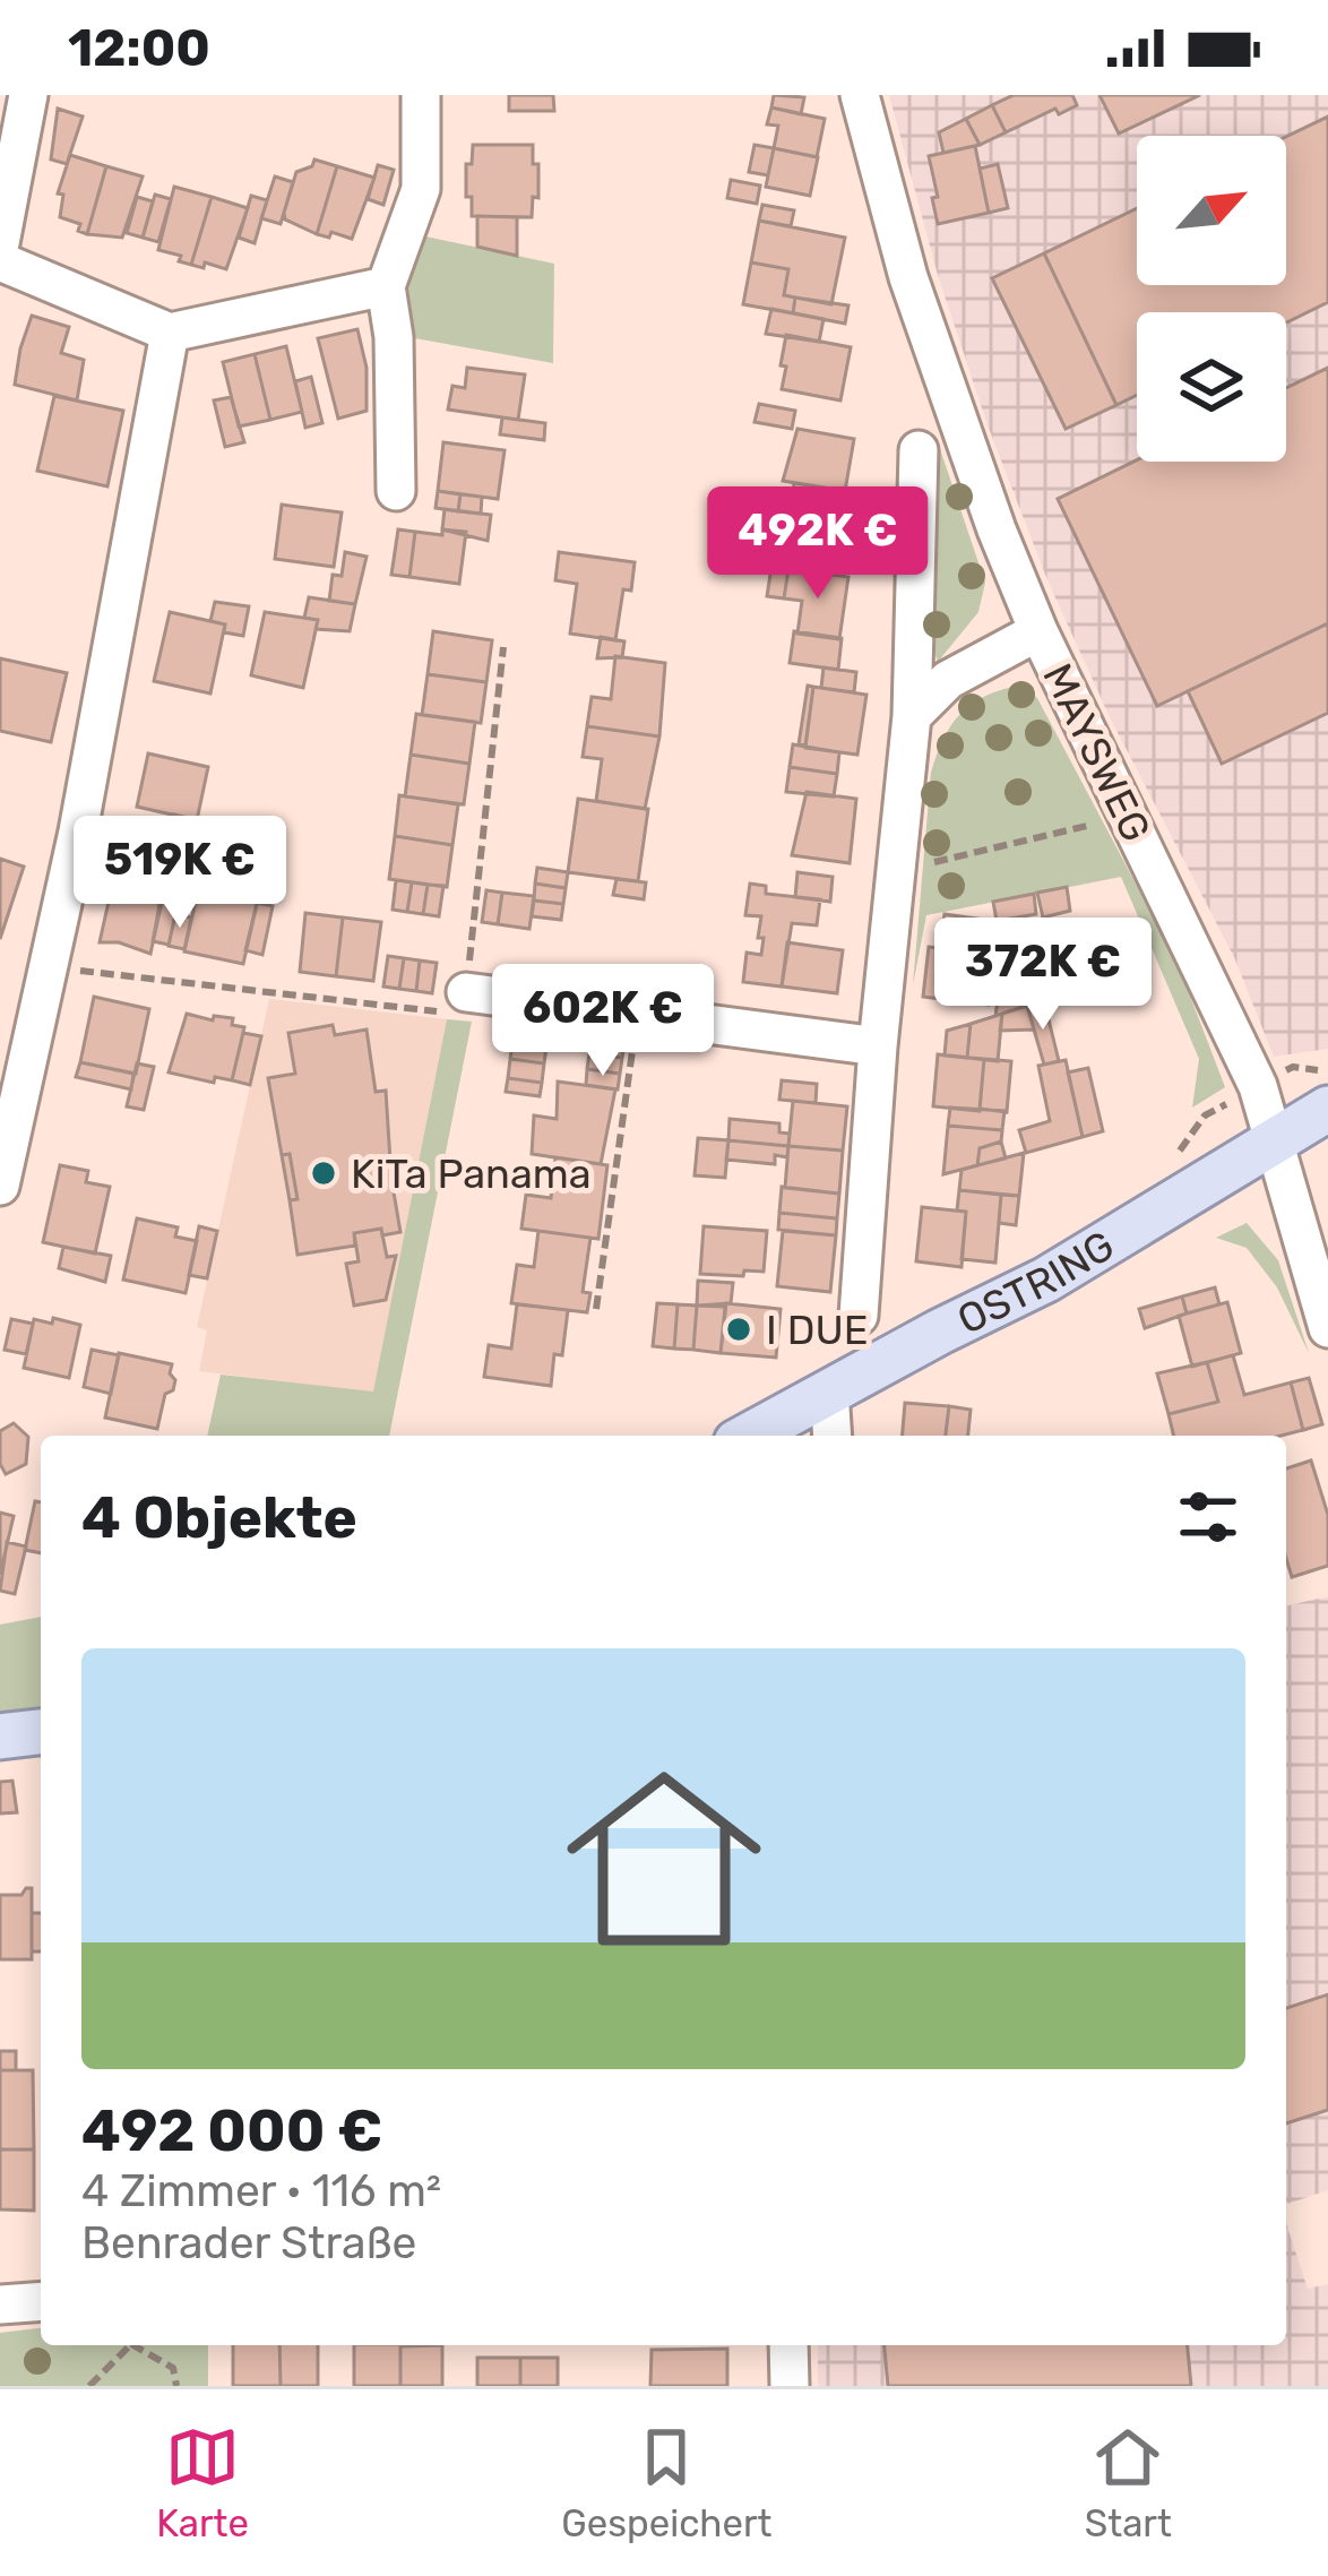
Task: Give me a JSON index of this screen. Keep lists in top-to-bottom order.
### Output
{
  "streets": {
    "main road": ["OSTRING"],
    "street": ["MAYSWEG"]
  },
  "crossings": [
    ["MAYSWEG", "OSTRING"]
  ],
  "places": ["KiTa Panama", "I DUE"],
  "north": "top right",
  "page": {
    "status": "12:00",
    "price": [
      "492K €",
      "519K €",
      "372K €",
      "602K €"
    ],
    "heading": "4 Objekte",
    "list": [
      {
        "name": "492 000 €",
        "note": "4 Zimmer · 116 m² · Benrader Straße"
      }
    ],
    "tabs": ["Karte", "Gespeichert", "Start"]
  }
}
